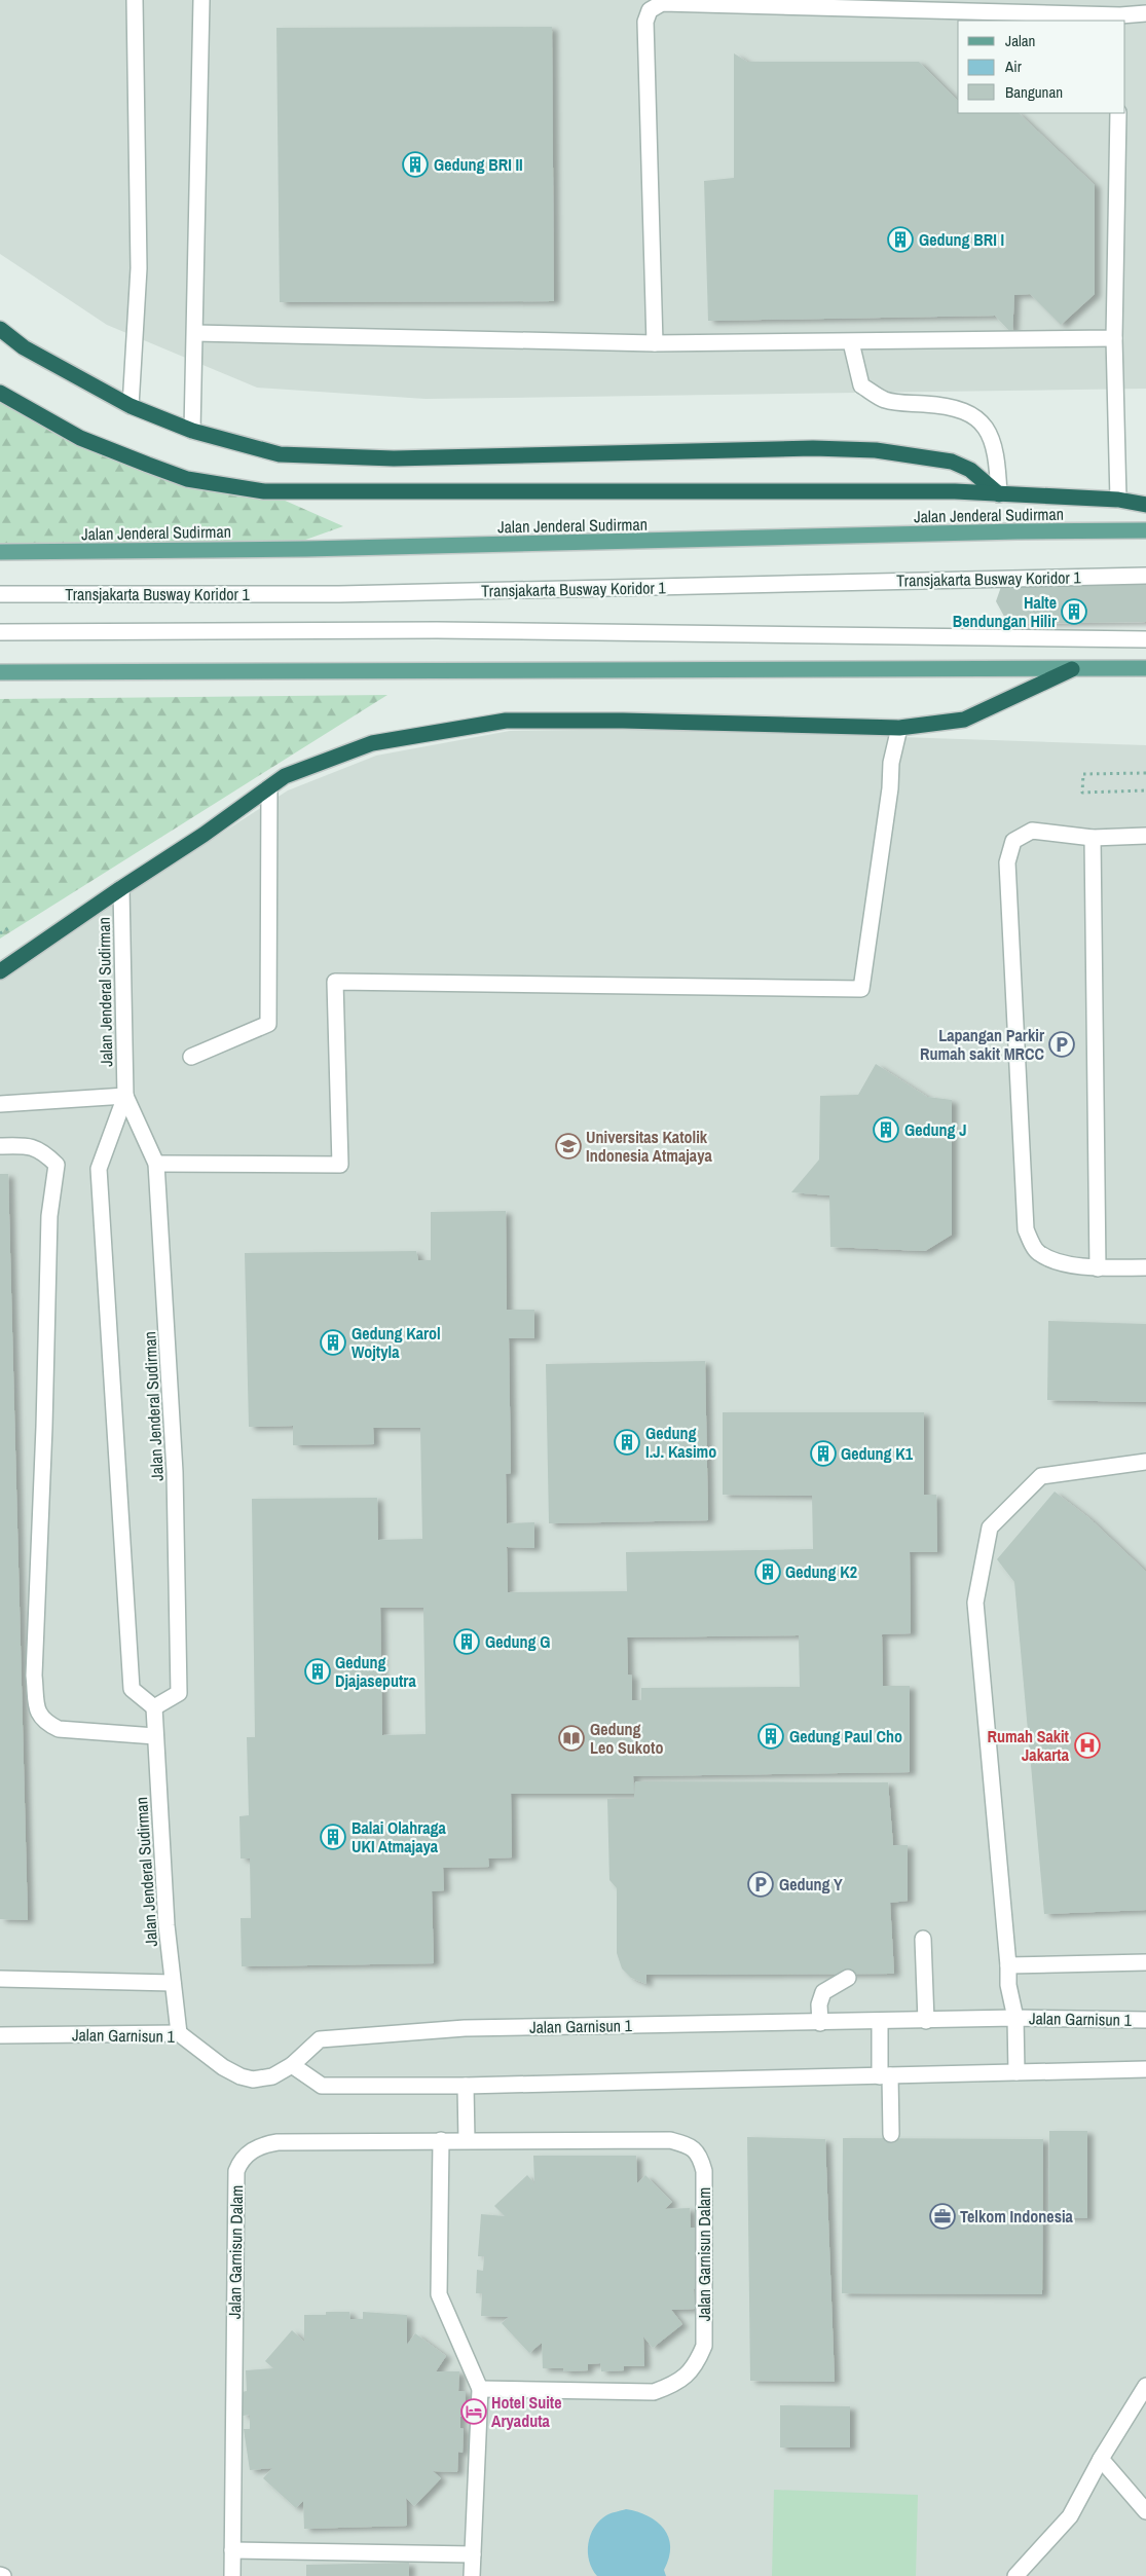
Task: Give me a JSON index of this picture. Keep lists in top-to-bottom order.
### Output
{
  "streets": {
    "main road": ["Jalan Jenderal Sudirman"],
    "street": ["Transjakarta Busway Koridor 1", "Jalan Garnisun 1", "Jalan Garnisun Dalam"]
  },
  "crossings": [
    ["Jalan Jenderal Sudirman", "Jalan Garnisun 1"]
  ],
  "places": {
    "building": [
      "Gedung BRI II",
      "Gedung BRI I",
      "Halte Bendungan Hilir",
      "Gedung J",
      "Gedung Karol Wojtyla",
      "Gedung I.J. Kasimo",
      "Gedung K1",
      "Gedung K2",
      "Gedung G",
      "Gedung Djajaseputra",
      "Gedung Paul Cho",
      "Balai Olahraga UKI Atmajaya"
    ],
    "parking": ["Lapangan Parkir Rumah sakit MRCC", "Gedung Y"],
    "school or university": ["Universitas Katolik Indonesia Atmajaya"],
    "library": ["Gedung Leo Sukoto"],
    "hospital": ["Rumah Sakit Jakarta"],
    "office": ["Telkom Indonesia"],
    "hotel": ["Hotel Suite Aryaduta"]
  },
  "legend": ["Jalan", "Air", "Bangunan"]
}
